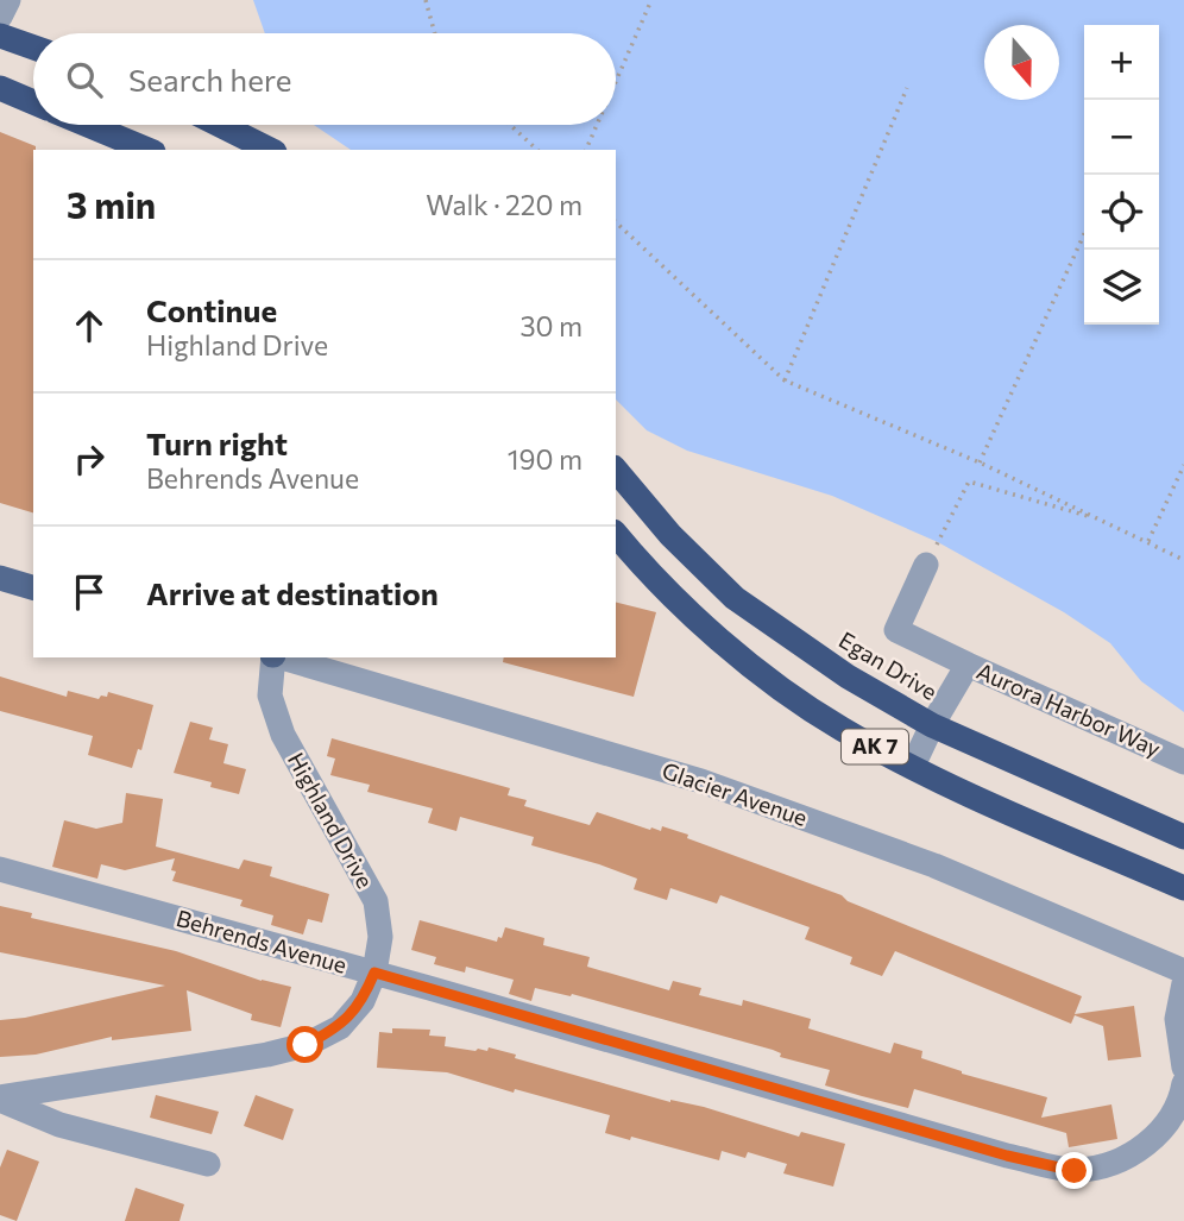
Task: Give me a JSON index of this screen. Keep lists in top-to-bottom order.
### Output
{
  "streets": {
    "highway": ["Egan Drive", "AK 7"],
    "street": [
      "Aurora Harbor Way",
      "Glacier Avenue",
      "Highland Drive",
      "Behrends Avenue"
    ]
  },
  "crossings": [
    ["Egan Drive", "Aurora Harbor Way"],
    ["Aurora Harbor Way", "AK 7"],
    ["Highland Drive", "Behrends Avenue"]
  ],
  "north": "bottom",
  "page": {
    "map_buttons": ["+", "−"],
    "search": "Search here",
    "heading": ["3 min", "Walk · 220 m"],
    "list": [
      ["Continue", "Highland Drive", "30 m"],
      ["Turn right", "Behrends Avenue", "190 m"],
      "Arrive at destination"
    ]
  }
}
